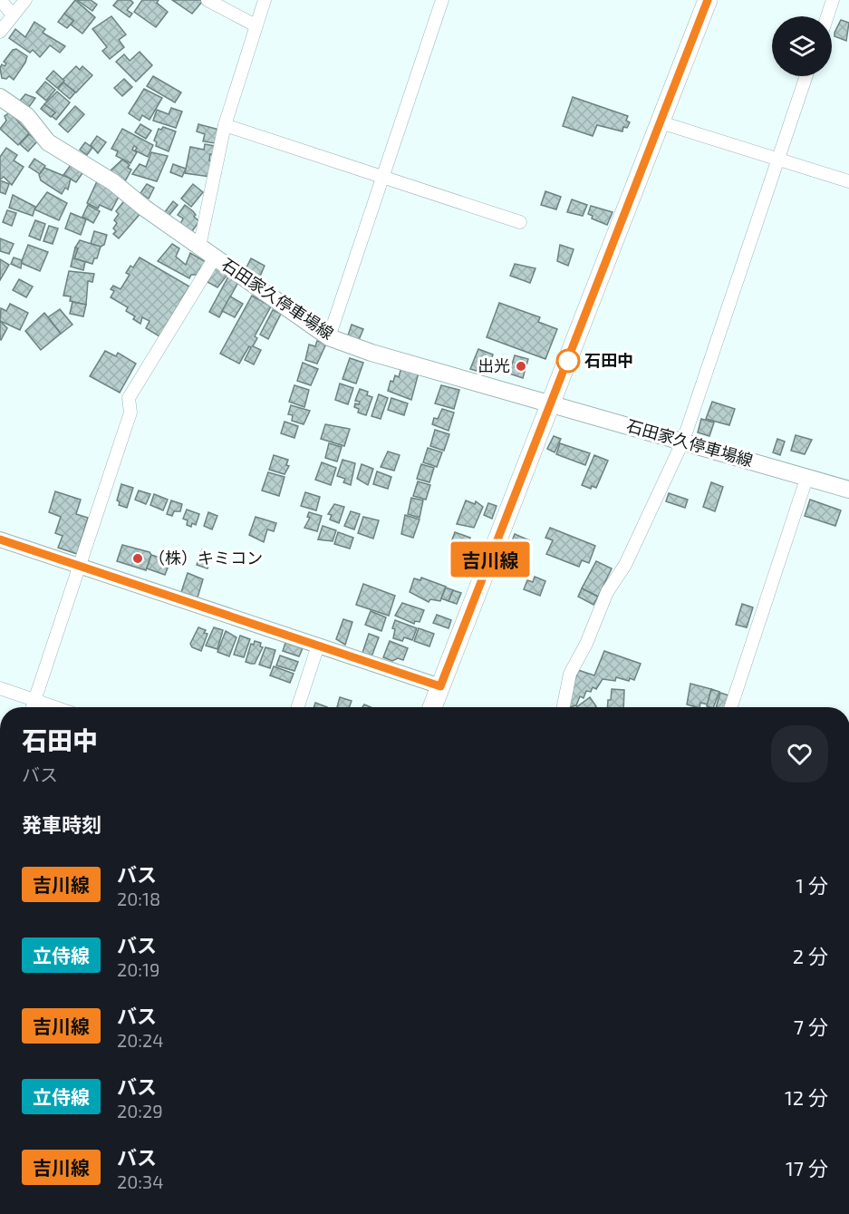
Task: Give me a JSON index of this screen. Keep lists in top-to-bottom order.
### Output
{
  "streets": {
    "main road": ["石田家久停車場線"]
  },
  "places": ["石田中", "出光", "（株）キミコン"],
  "lines": ["bus line 吉川線"],
  "page": {
    "on_map": "吉川線",
    "heading": [
      ["石田中", "バス"],
      "発車時刻"
    ],
    "list": [
      {
        "mark": "吉川線",
        "name": "バス",
        "note": "20:18",
        "value": "1 分"
      },
      {
        "mark": "立侍線",
        "name": "バス",
        "note": "20:19",
        "value": "2 分"
      },
      {
        "mark": "吉川線",
        "name": "バス",
        "note": "20:24",
        "value": "7 分"
      },
      {
        "mark": "立侍線",
        "name": "バス",
        "note": "20:29",
        "value": "12 分"
      },
      {
        "mark": "吉川線",
        "name": "バス",
        "note": "20:34",
        "value": "17 分"
      }
    ]
  }
}
